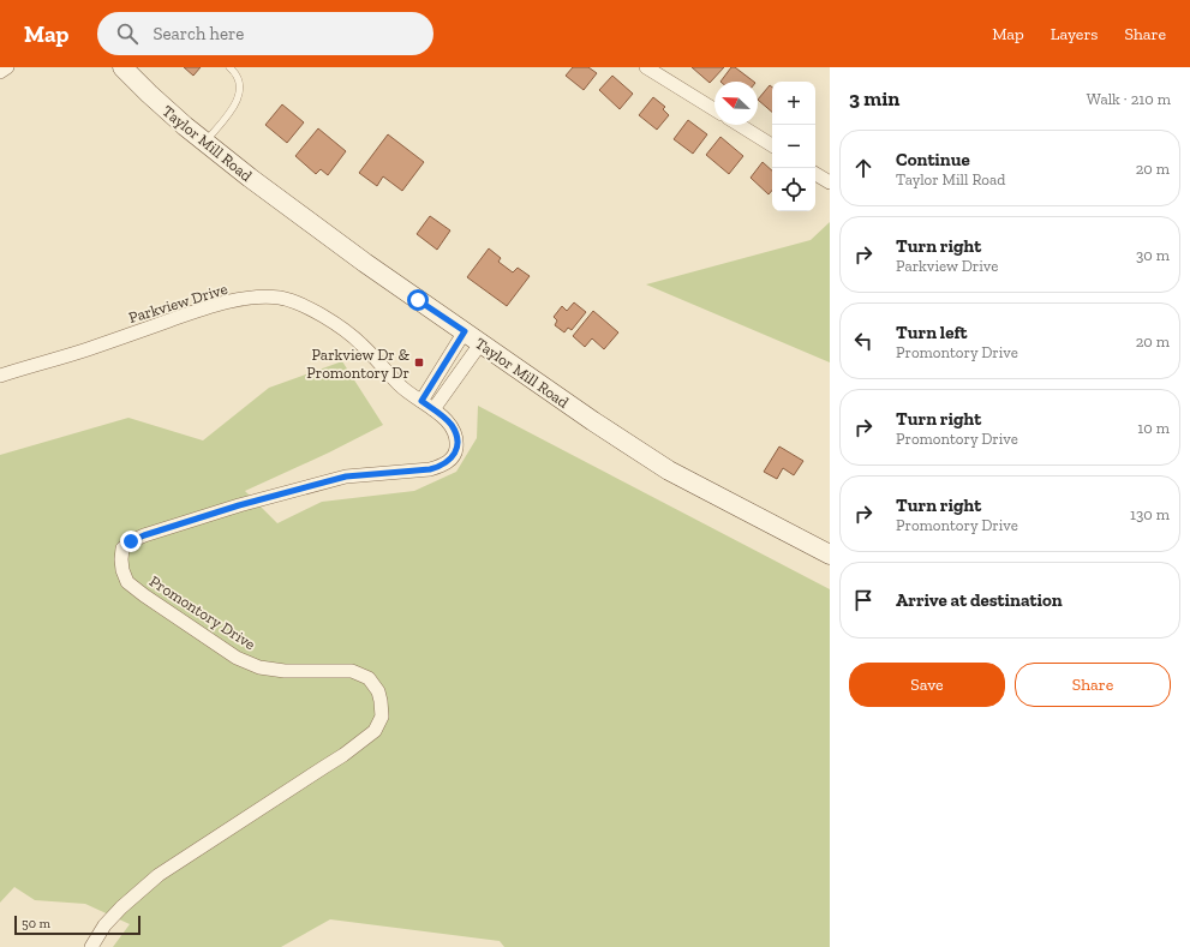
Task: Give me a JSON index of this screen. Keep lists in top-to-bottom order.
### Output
{
  "streets": {
    "main road": ["Taylor Mill Road"],
    "street": ["Parkview Drive", "Promontory Drive"]
  },
  "crossings": [
    ["Parkview Drive", "Promontory Drive"]
  ],
  "places": {
    "transit": ["Parkview Dr & Promontory Dr"]
  },
  "scale_bar": "50 m",
  "north": "top left",
  "page": {
    "header": "Map",
    "search": "Search here",
    "nav": ["Map", "Layers", "Share"],
    "heading": ["3 min", "Walk · 210 m"],
    "map_buttons": ["+", "−"],
    "list": [
      ["Continue", "Taylor Mill Road", "20 m"],
      ["Turn right", "Parkview Drive", "30 m"],
      ["Turn left", "Promontory Drive", "20 m"],
      ["Turn right", "Promontory Drive", "10 m"],
      ["Turn right", "Promontory Drive", "130 m"],
      "Arrive at destination"
    ],
    "buttons": ["Save", "Share"],
    "scale": "50 m"
  }
}
